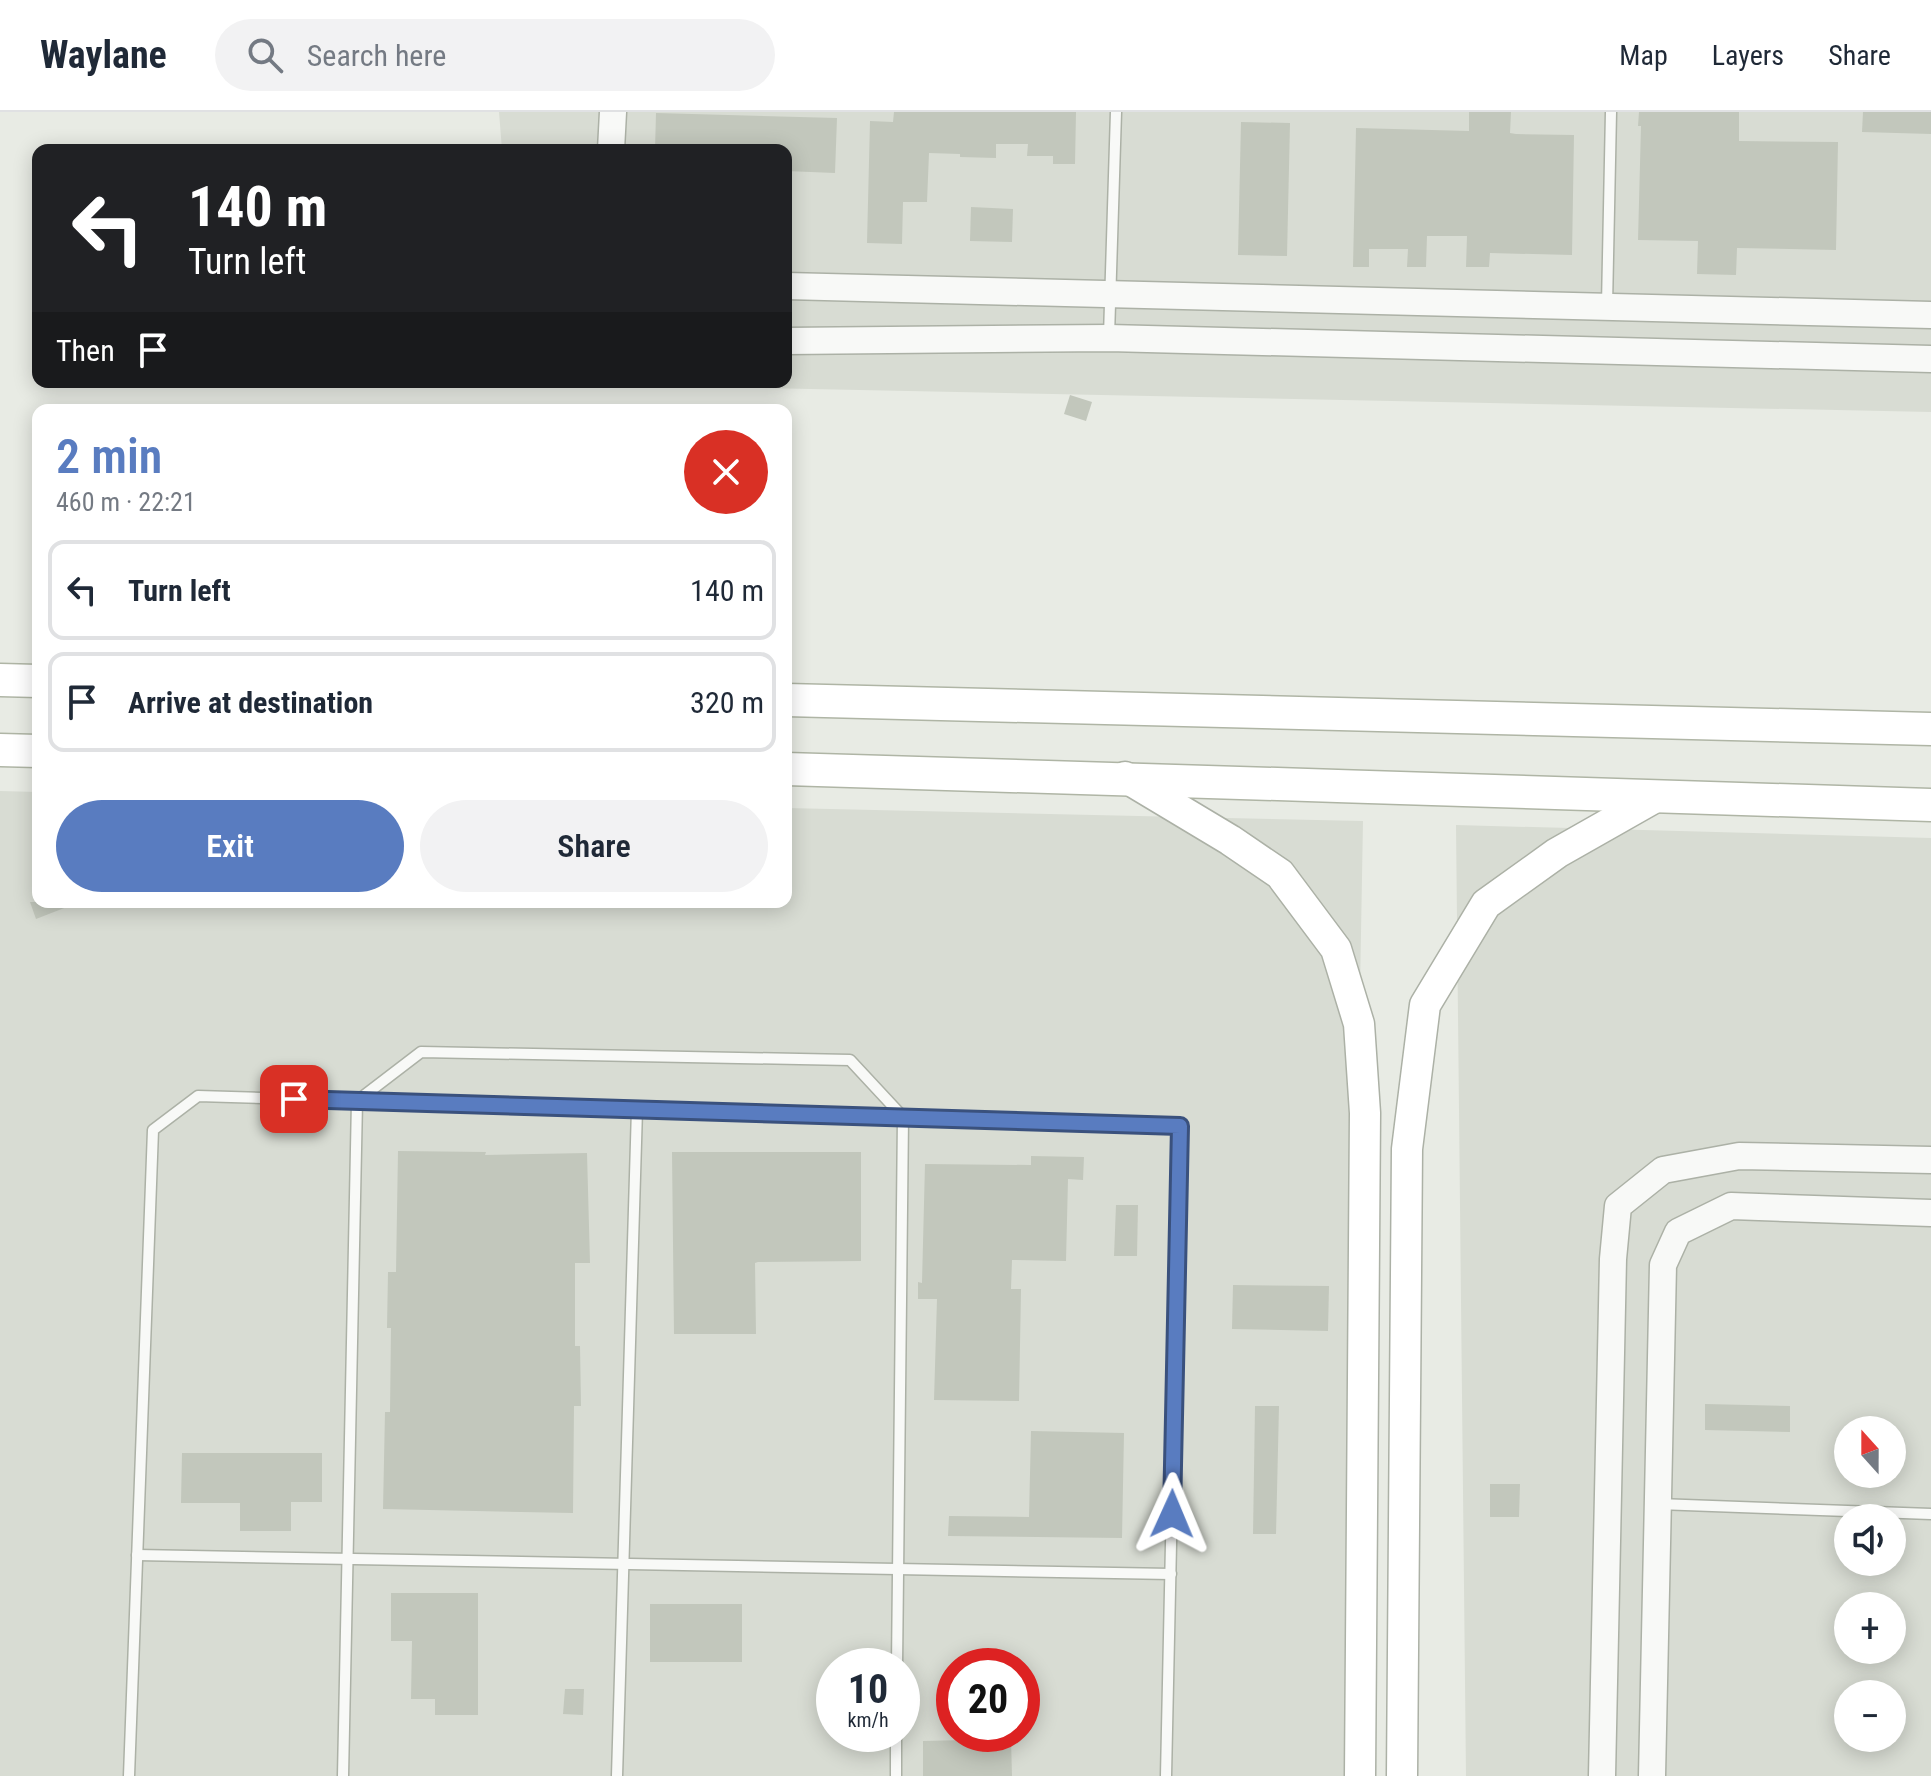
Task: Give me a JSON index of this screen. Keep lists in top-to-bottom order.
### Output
{
  "north": "top",
  "page": {
    "header": "Waylane",
    "search": "Search here",
    "nav": ["Map", "Layers", "Share"],
    "turn": ["140 m", "Turn left"],
    "then": "Then",
    "heading": ["2 min", "460 m · 22:21"],
    "list": [
      {
        "name": "Turn left",
        "value": "140 m"
      },
      {
        "name": "Arrive at destination",
        "value": "320 m"
      }
    ],
    "buttons": ["Exit", "Share"],
    "map_buttons": ["+", "−"],
    "speed": "10 km/h",
    "limit": "20"
  }
}
